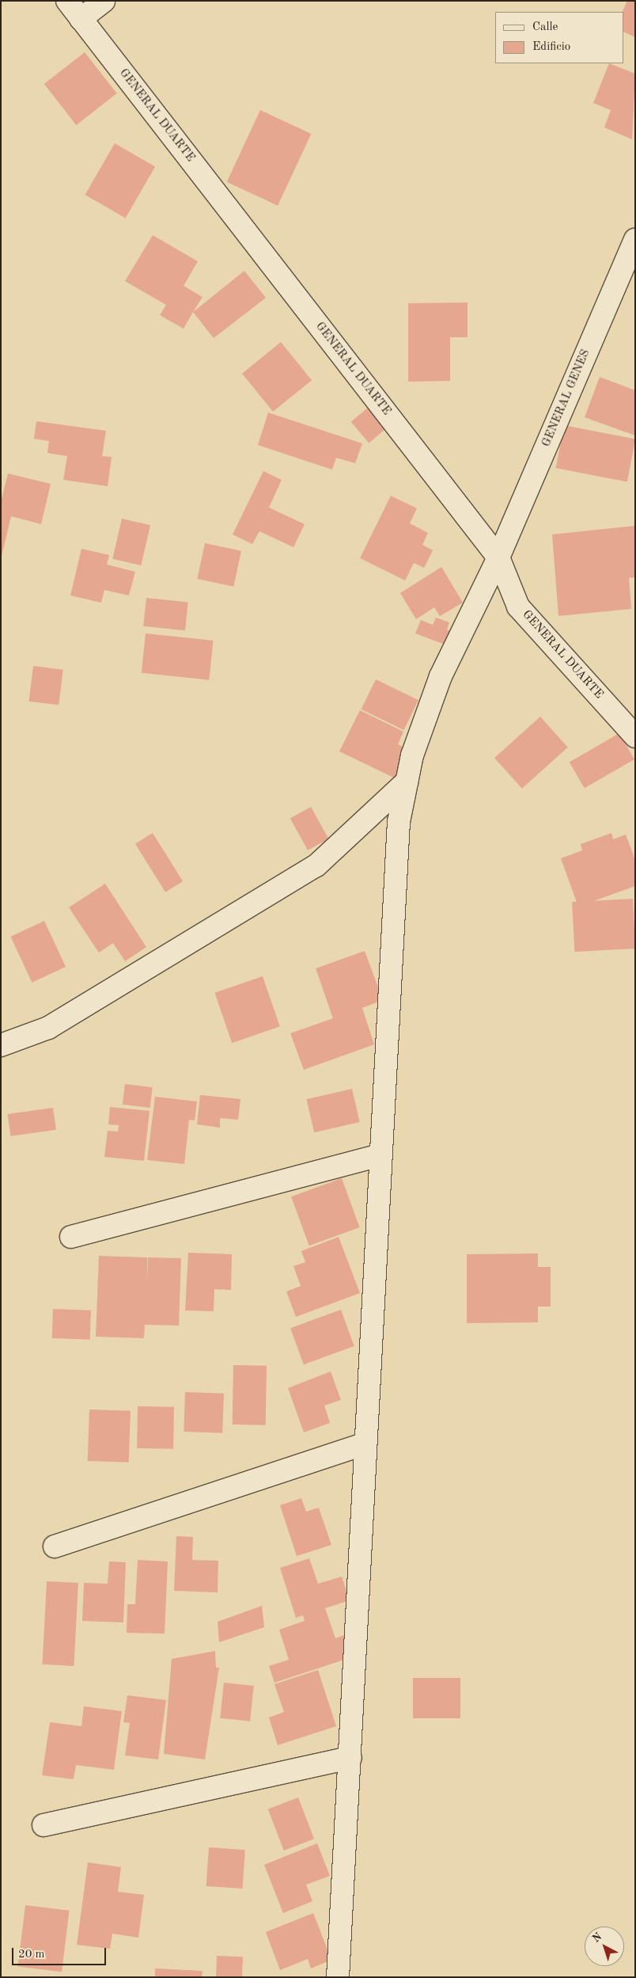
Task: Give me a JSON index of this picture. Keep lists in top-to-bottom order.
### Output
{
  "streets": {
    "street": ["GENERAL DUARTE", "GENERAL GENES"]
  },
  "crossings": [
    ["GENERAL DUARTE", "GENERAL GENES"]
  ],
  "legend": ["Calle", "Edificio"],
  "scale_bar": "20 m",
  "north": "top left"
}
